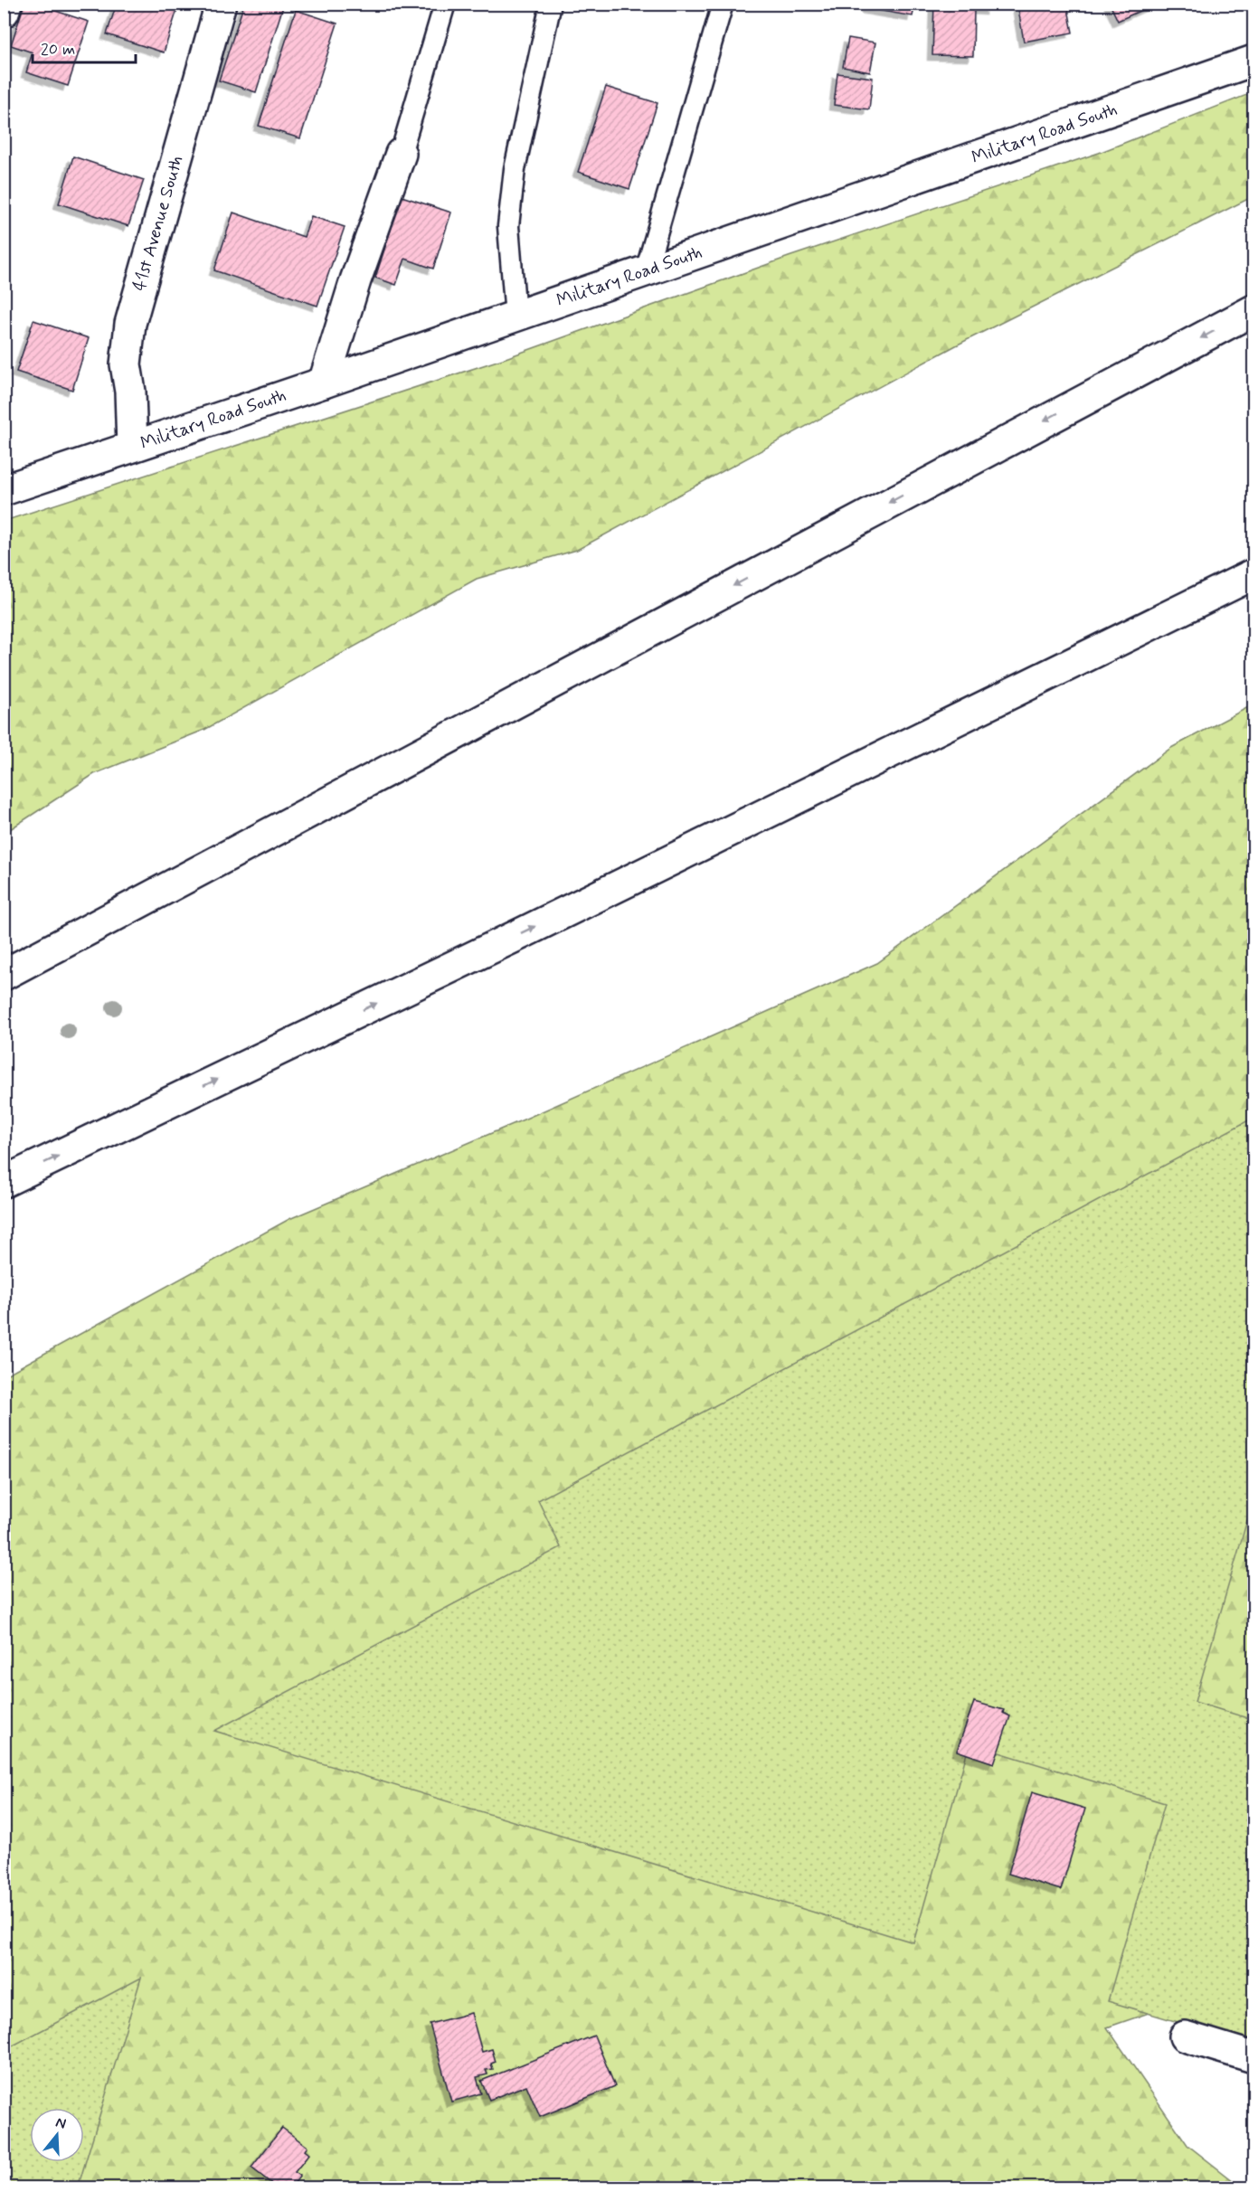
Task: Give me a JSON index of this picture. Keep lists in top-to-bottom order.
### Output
{
  "streets": {
    "main road": ["Military Road South", "41st Avenue South"]
  },
  "crossings": [
    ["Military Road South", "41st Avenue South"]
  ],
  "scale_bar": "20 m",
  "north": "top"
}
